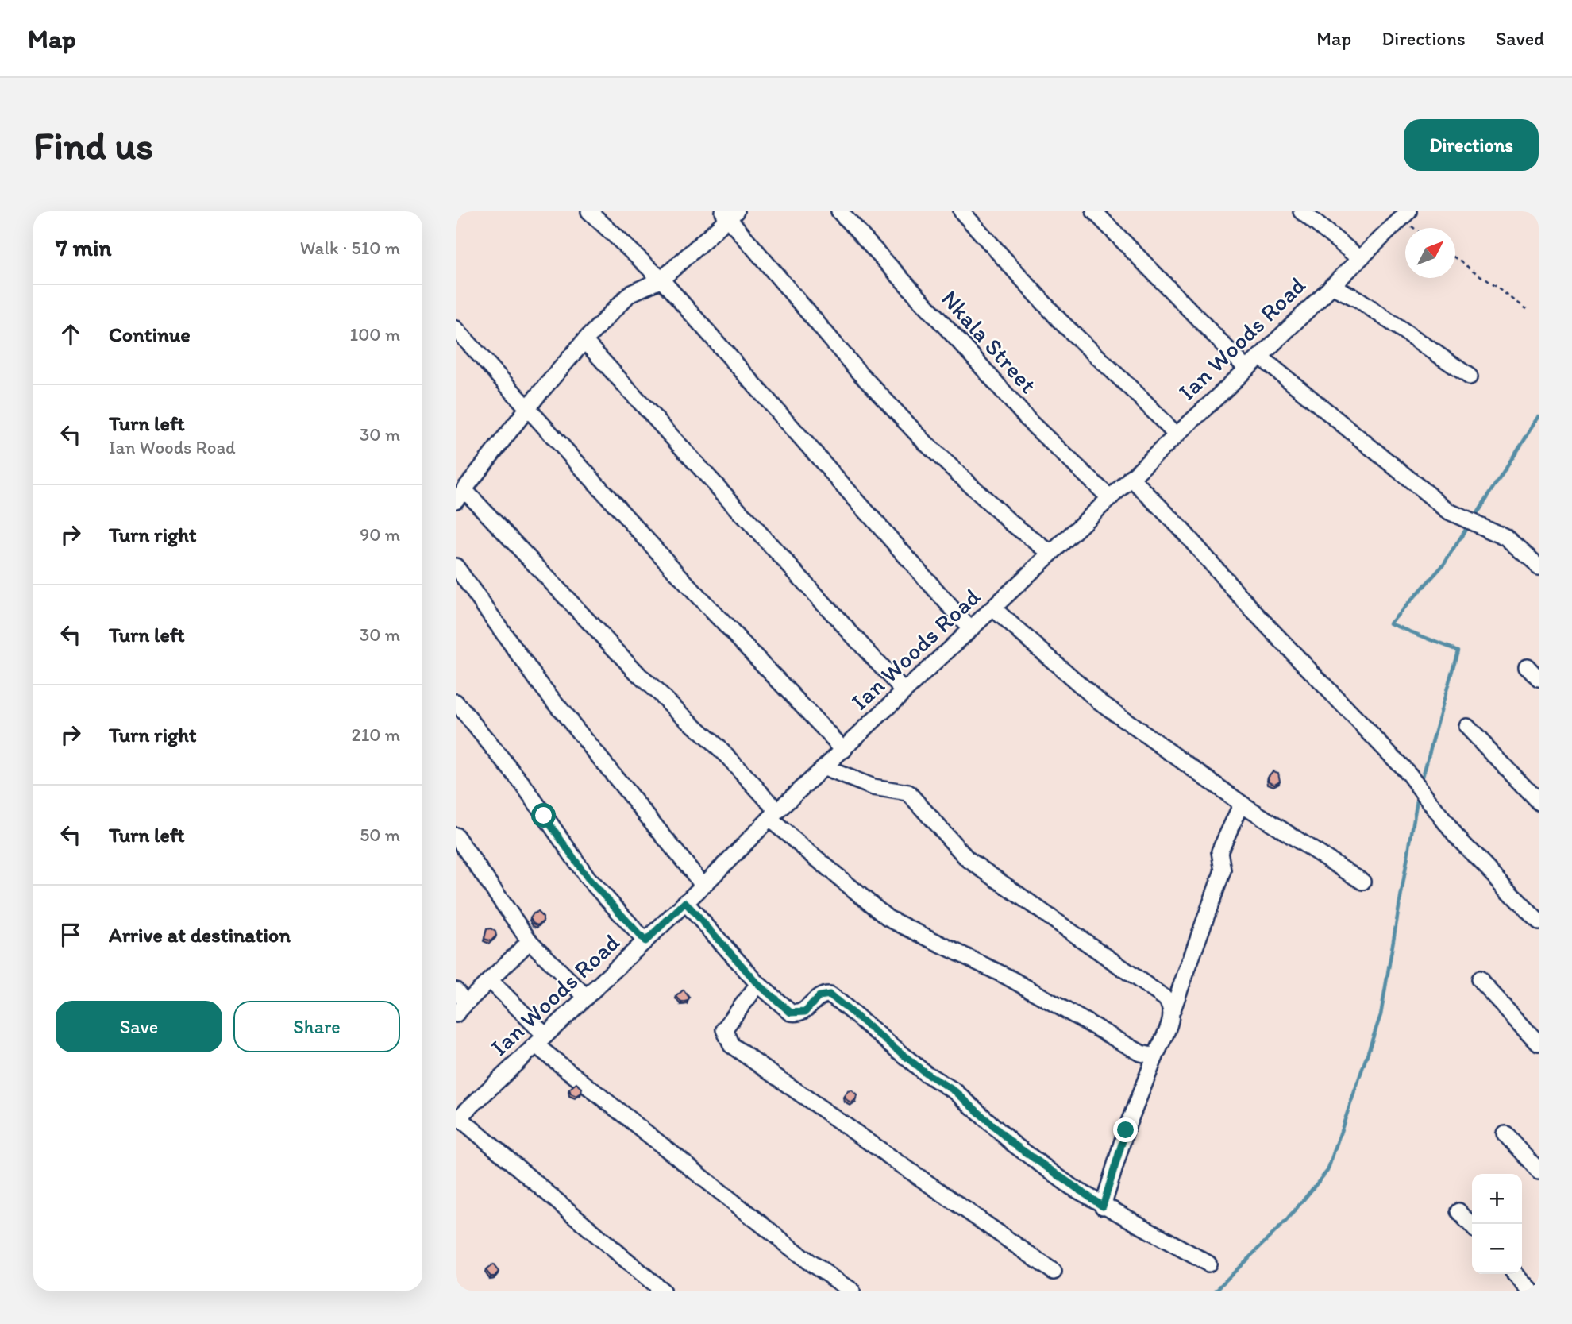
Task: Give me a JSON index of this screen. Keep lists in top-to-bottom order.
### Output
{
  "streets": {
    "street": ["Ian Woods Road", "Nkala Street"]
  },
  "crossings": [
    ["Ian Woods Road", "Nkala Street"]
  ],
  "north": "top right",
  "page": {
    "header": "Map",
    "nav": ["Map", "Directions", "Saved"],
    "buttons": [
      "Directions",
      ["Save", "Share"]
    ],
    "title": "Find us",
    "heading": ["7 min", "Walk · 510 m"],
    "list": [
      ["Continue", "100 m"],
      ["Turn left", "Ian Woods Road", "30 m"],
      ["Turn right", "90 m"],
      ["Turn left", "30 m"],
      ["Turn right", "210 m"],
      ["Turn left", "50 m"],
      "Arrive at destination"
    ],
    "map_buttons": ["+", "−"]
  }
}
